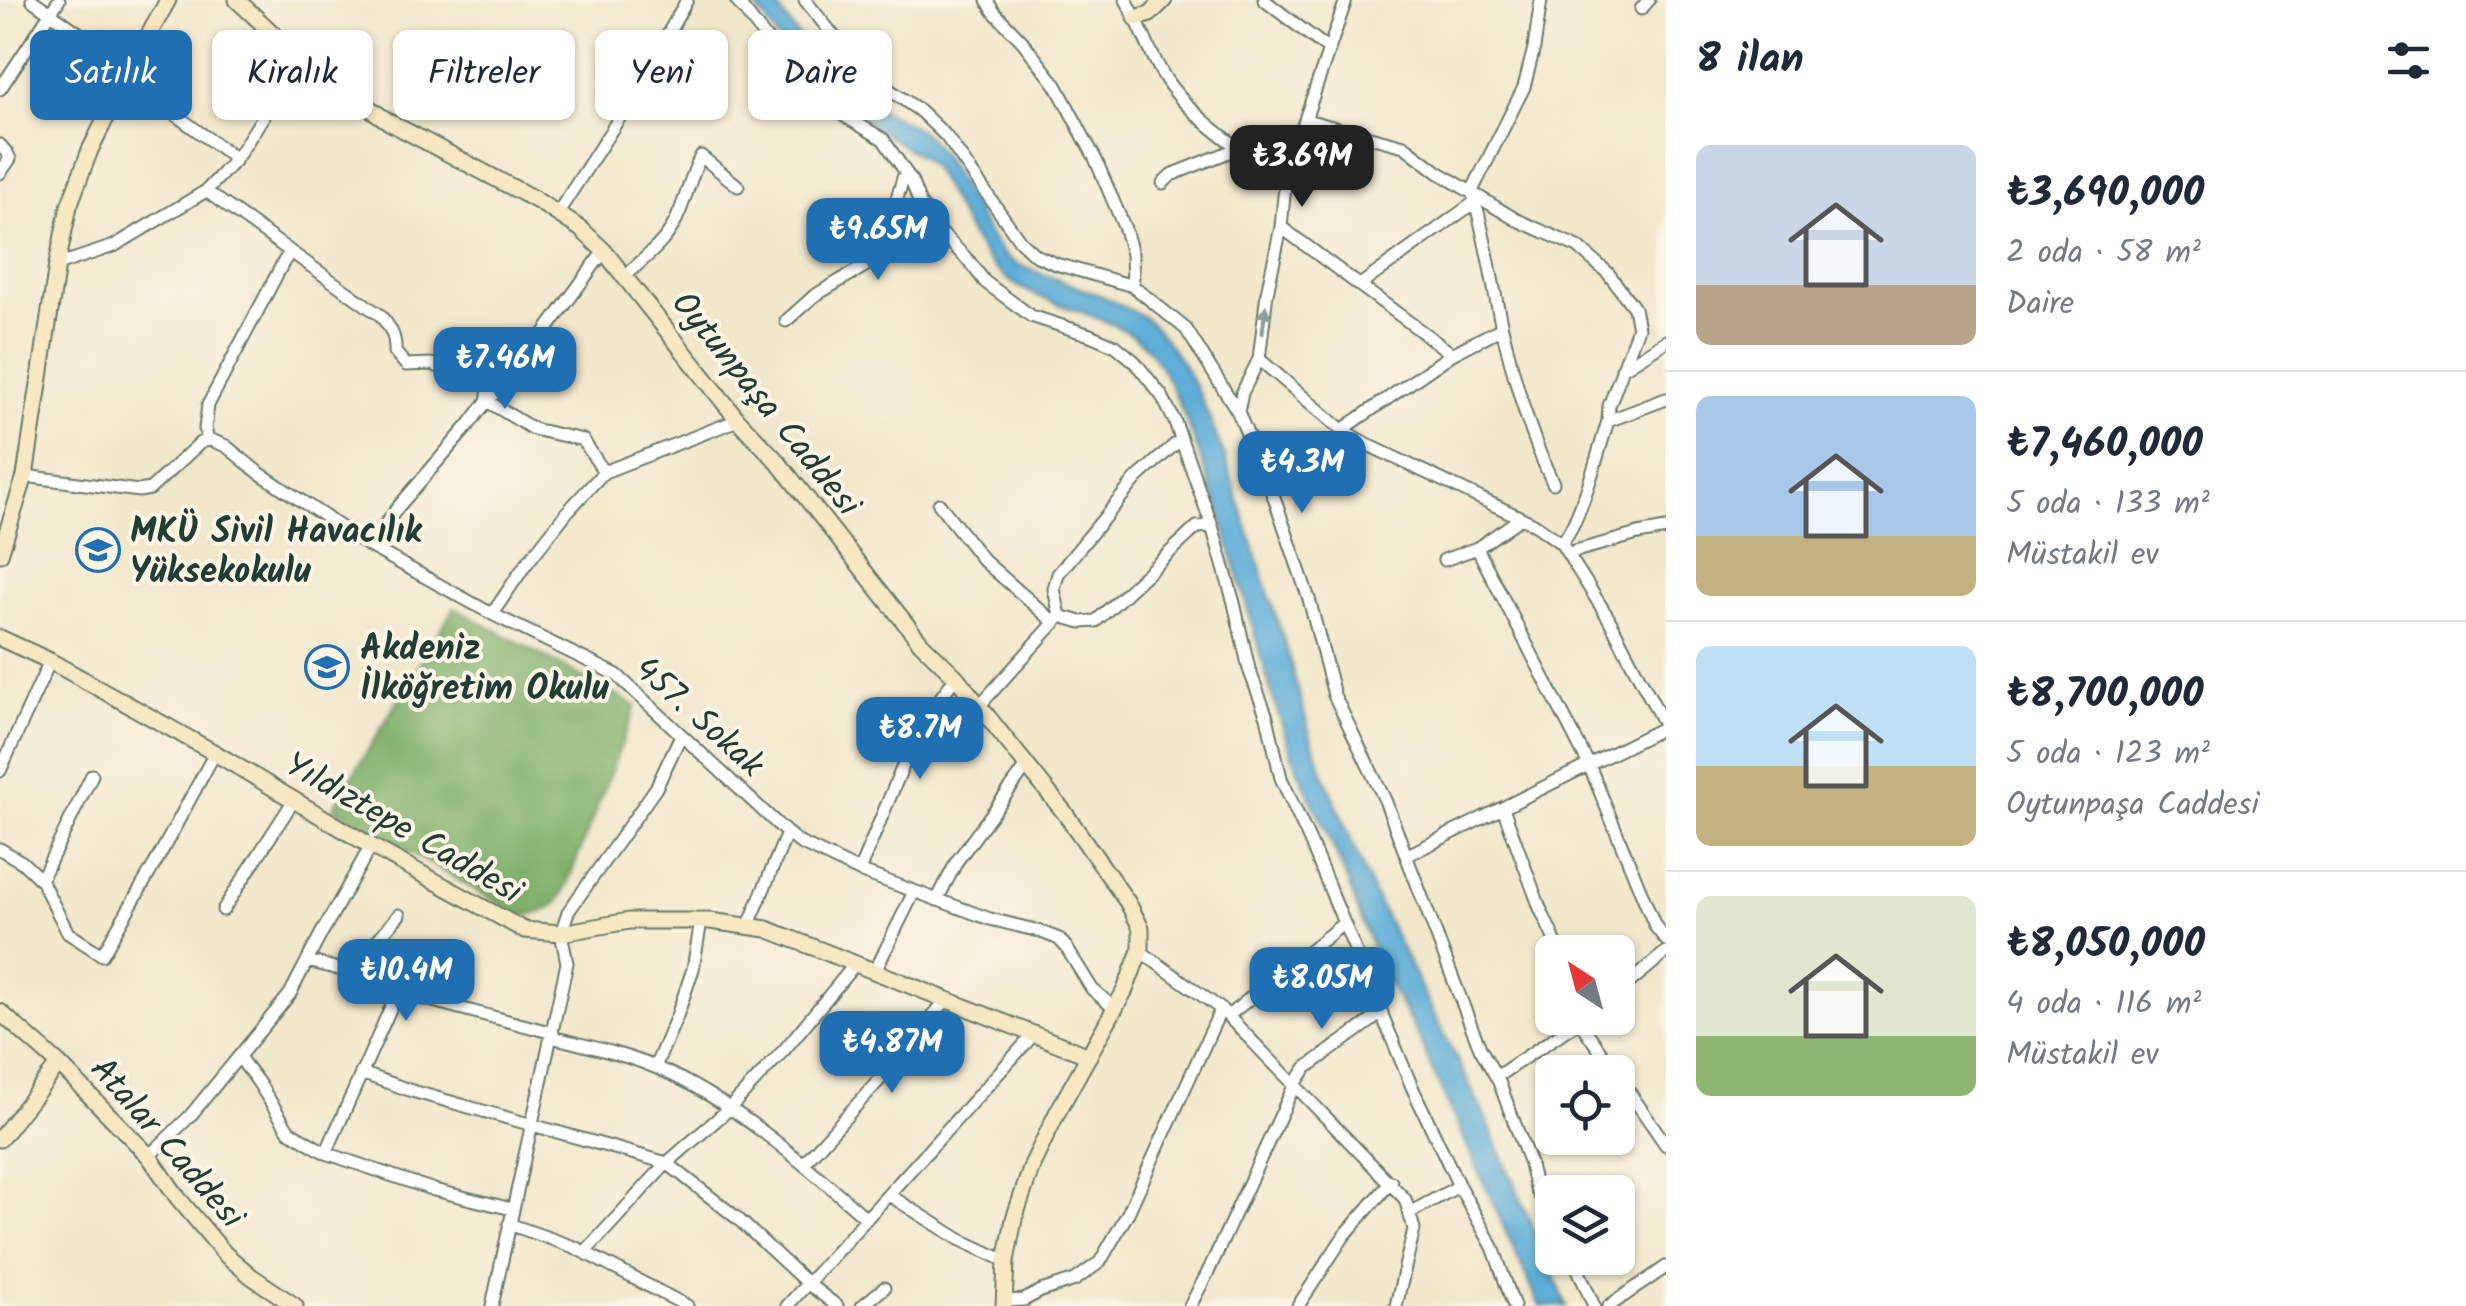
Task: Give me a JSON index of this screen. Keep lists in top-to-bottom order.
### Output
{
  "streets": {
    "street": [
      "Oytunpaşa Caddesi",
      "457. Sokak",
      "Yıldıztepe Caddesi",
      "Atalar Caddesi"
    ]
  },
  "places": {
    "school or university": ["MKÜ Sivil Havacılık Yüksekokulu", "Akdeniz İlköğretim Okulu"]
  },
  "north": "top left",
  "page": {
    "heading": "8 ilan",
    "chip": [
      "Satılık",
      "Kiralık",
      "Filtreler",
      "Yeni",
      "Daire"
    ],
    "list": [
      {
        "name": "₺3,690,000",
        "note": "2 oda · 58 m² · Daire"
      },
      {
        "name": "₺7,460,000",
        "note": "5 oda · 133 m² · Müstakil ev"
      },
      {
        "name": "₺8,700,000",
        "note": "5 oda · 123 m² · Oytunpaşa Caddesi"
      },
      {
        "name": "₺8,050,000",
        "note": "4 oda · 116 m² · Müstakil ev"
      }
    ],
    "price": [
      "₺3.69M",
      "₺9.65M",
      "₺7.46M",
      "₺4.3M",
      "₺8.7M",
      "₺10.4M",
      "₺8.05M",
      "₺4.87M"
    ]
  }
}
